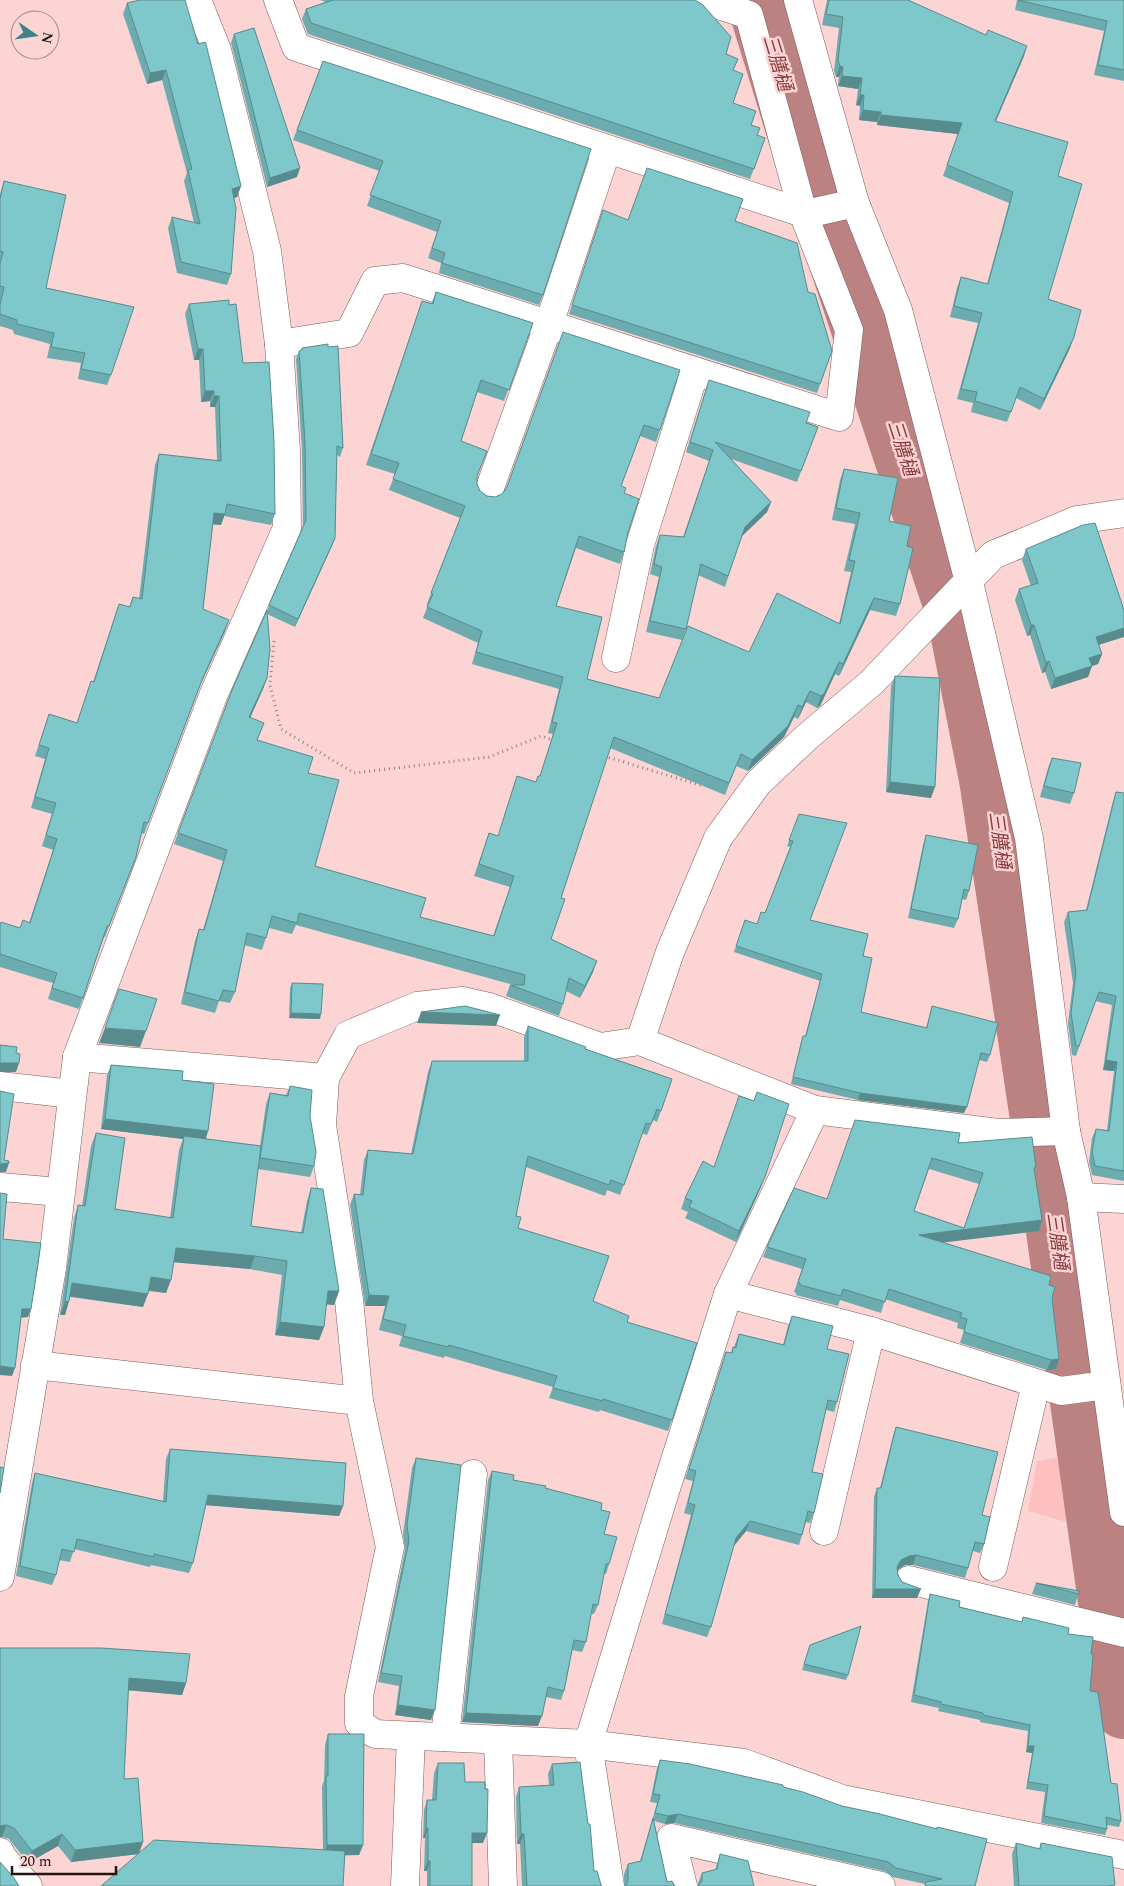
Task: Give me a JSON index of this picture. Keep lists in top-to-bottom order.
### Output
{
  "water": ["三膳樋"],
  "scale_bar": "20 m",
  "north": "right"
}
